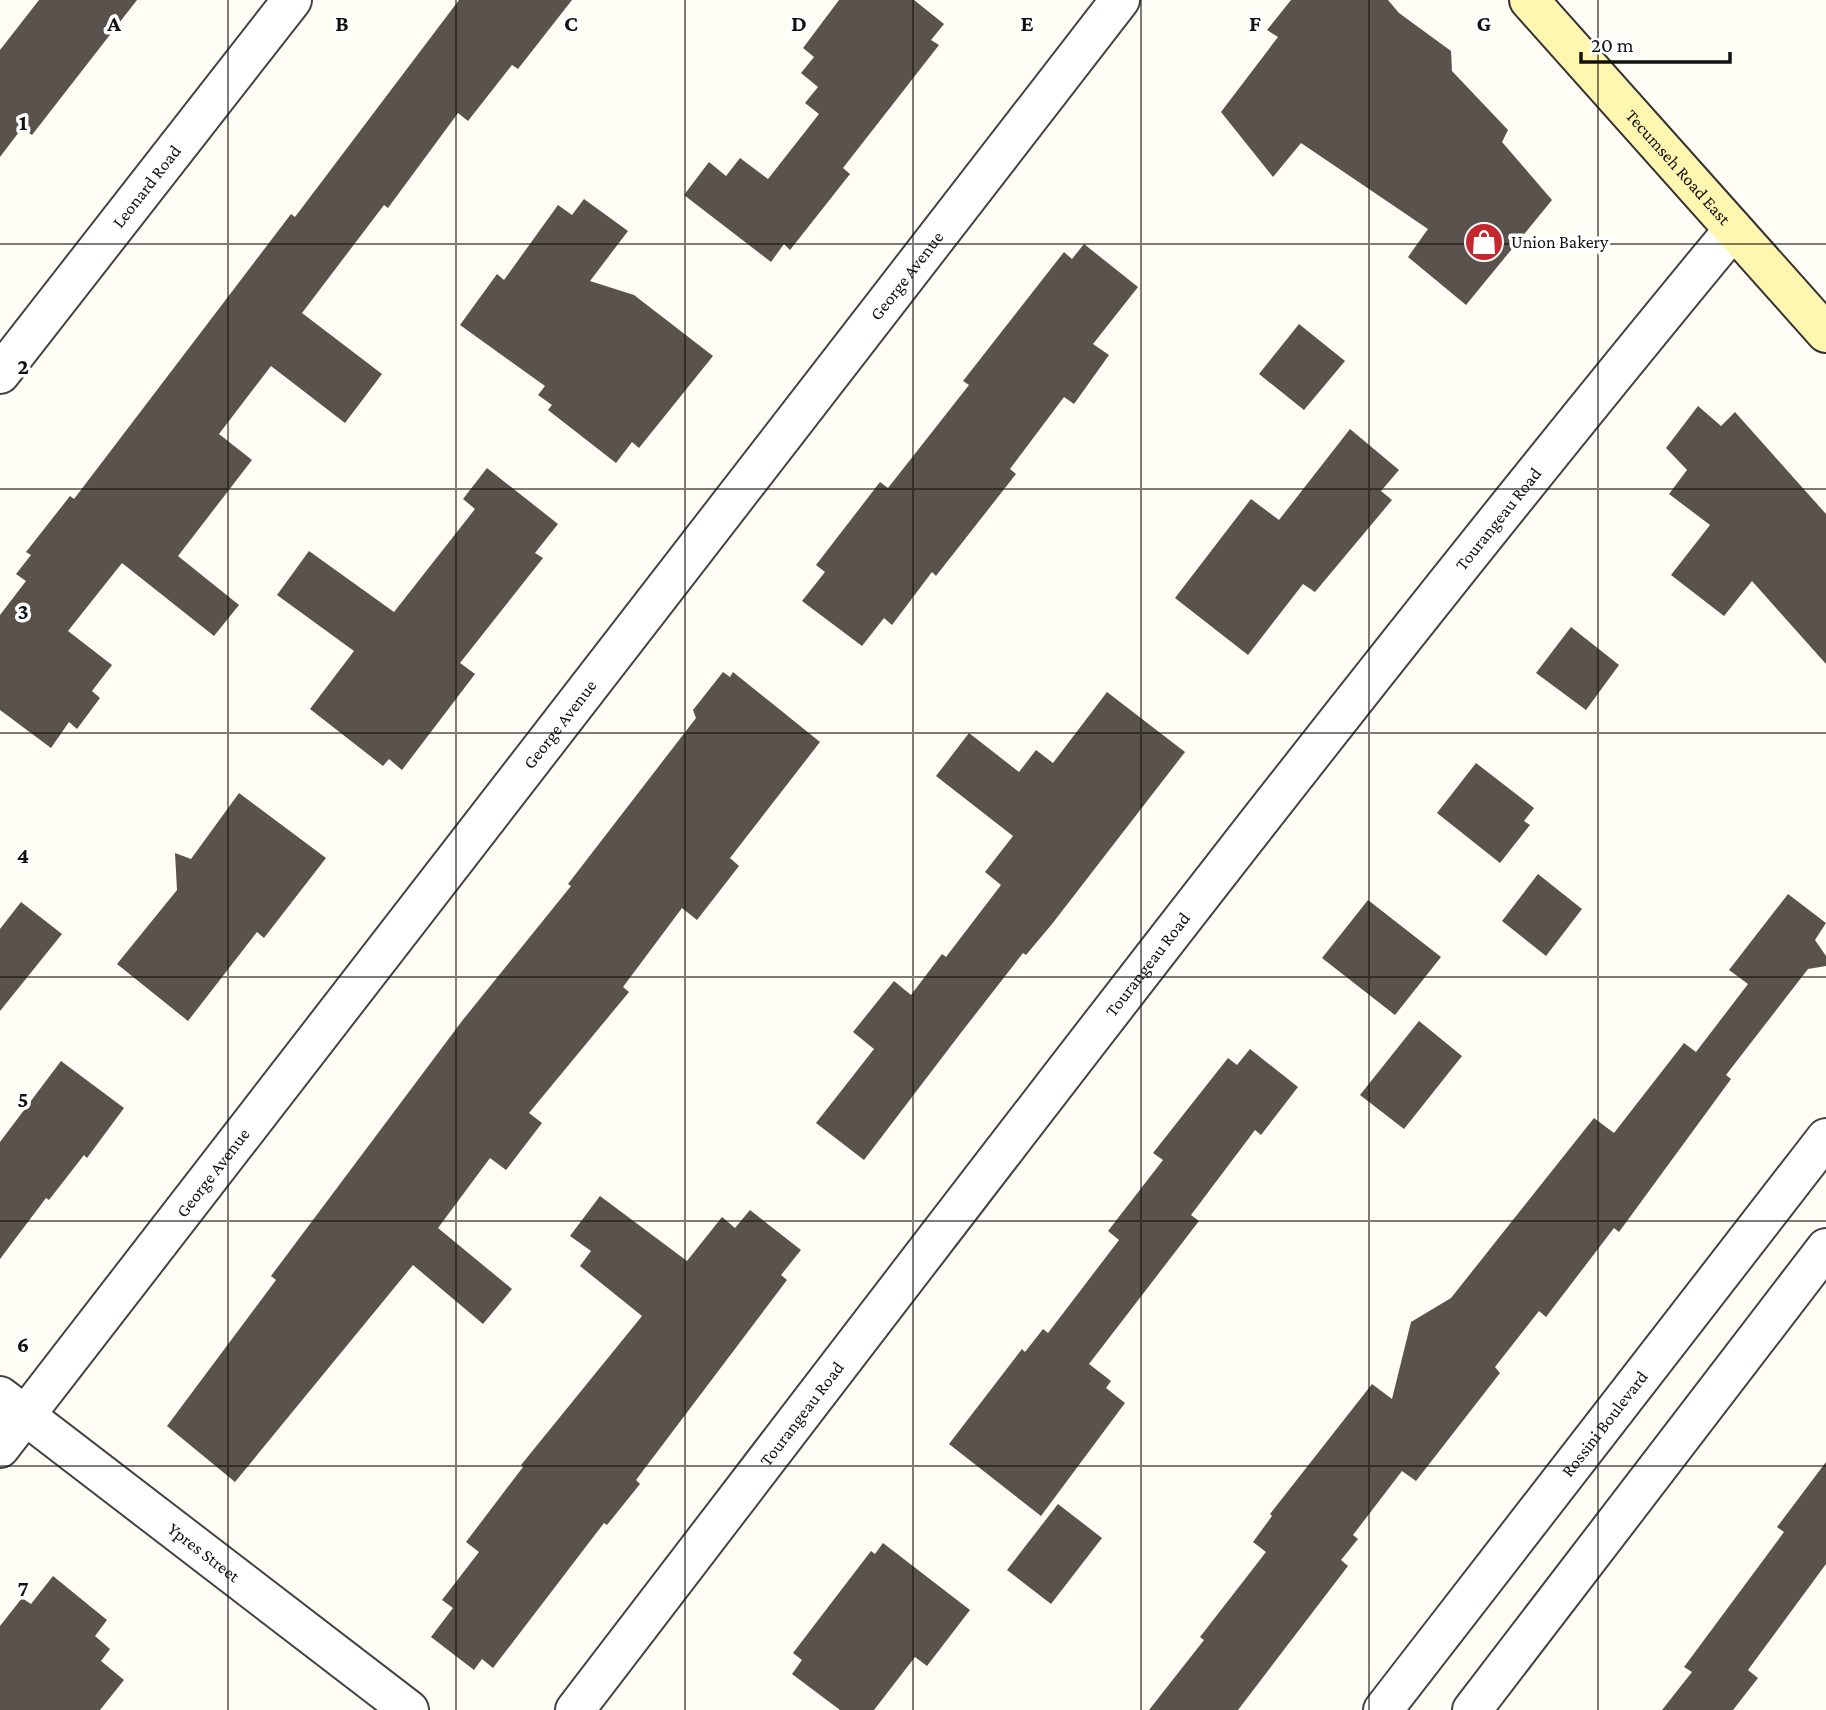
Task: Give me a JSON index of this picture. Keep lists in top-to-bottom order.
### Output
{
  "streets": {
    "main road": ["Tecumseh Road East"],
    "street": [
      "Leonard Road",
      "George Avenue",
      "Tourangeau Road",
      "Rossini Boulevard",
      "Ypres Street"
    ]
  },
  "crossings": [
    ["Tecumseh Road East", "Tourangeau Road"],
    ["George Avenue", "Ypres Street"]
  ],
  "places": {
    "shop": ["Union Bakery"]
  },
  "scale_bar": "20 m",
  "grid": {
    "columns": [
      "A",
      "B",
      "C",
      "D",
      "E",
      "F",
      "G"
    ],
    "rows": [
      "1",
      "2",
      "3",
      "4",
      "5",
      "6",
      "7"
    ]
  }
}
